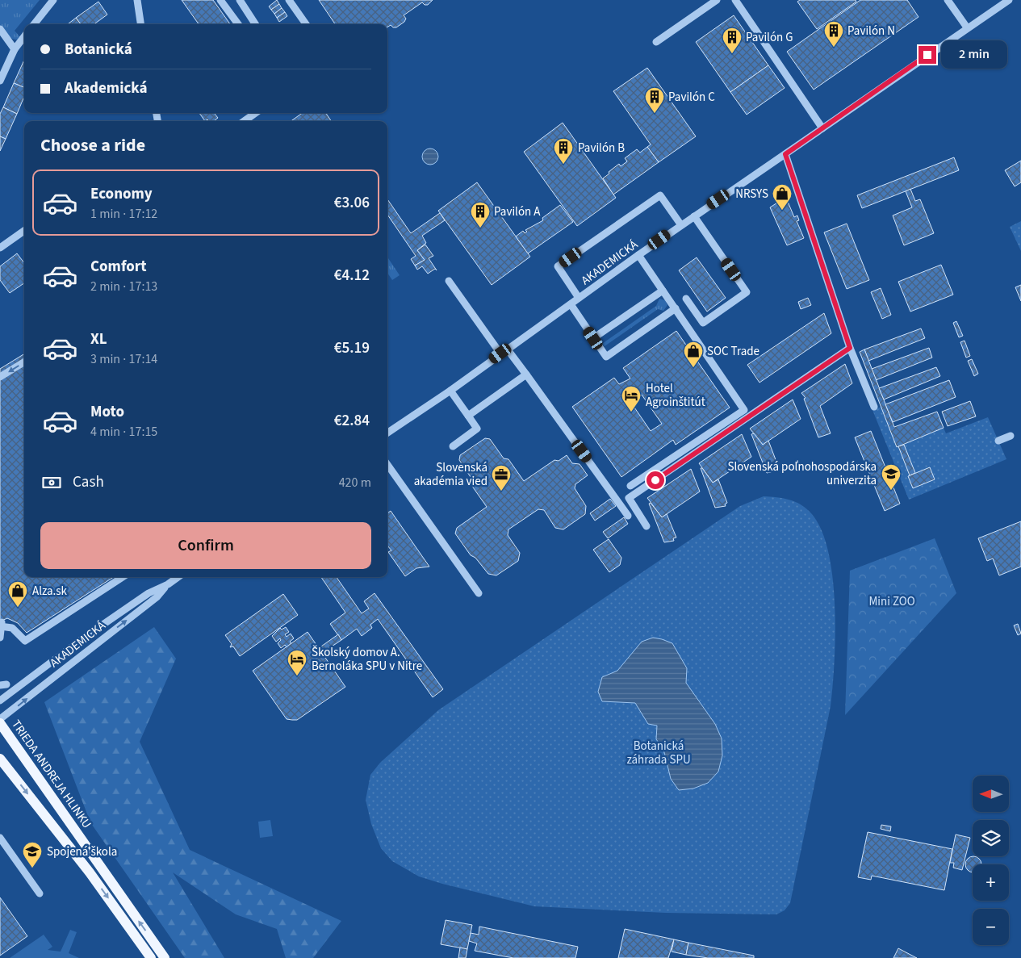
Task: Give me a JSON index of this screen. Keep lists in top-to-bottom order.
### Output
{
  "streets": {
    "main road": ["TRIEDA ANDREJA HLINKU"],
    "street": ["AKADEMICKÁ"]
  },
  "parks": ["Mini ZOO", "Botanická záhrada SPU"],
  "places": {
    "building": [
      "Pavilón N",
      "Pavilón G",
      "Pavilón C",
      "Pavilón B",
      "Pavilón A"
    ],
    "shop": ["NRSYS", "SOC Trade", "Alza.sk"],
    "hotel": ["Hotel Agroinštitút", "Školský domov A. Bernoláka SPU v Nitre"],
    "school or university": ["Slovenská poľnohospodárska univerzita", "Spojená škola"],
    "office": ["Slovenská akadémia vied"]
  },
  "north": "left",
  "page": {
    "banner": ["Botanická", "Akademická"],
    "bubble": "2 min",
    "heading": "Choose a ride",
    "list": [
      {
        "name": "Economy",
        "note": "1 min · 17:12",
        "value": "€3.06"
      },
      {
        "name": "Comfort",
        "note": "2 min · 17:13",
        "value": "€4.12"
      },
      {
        "name": "XL",
        "note": "3 min · 17:14",
        "value": "€5.19"
      },
      {
        "name": "Moto",
        "note": "4 min · 17:15",
        "value": "€2.84"
      }
    ],
    "pay": ["Cash", "420 m"],
    "buttons": "Confirm",
    "map_buttons": ["+", "−"]
  }
}
